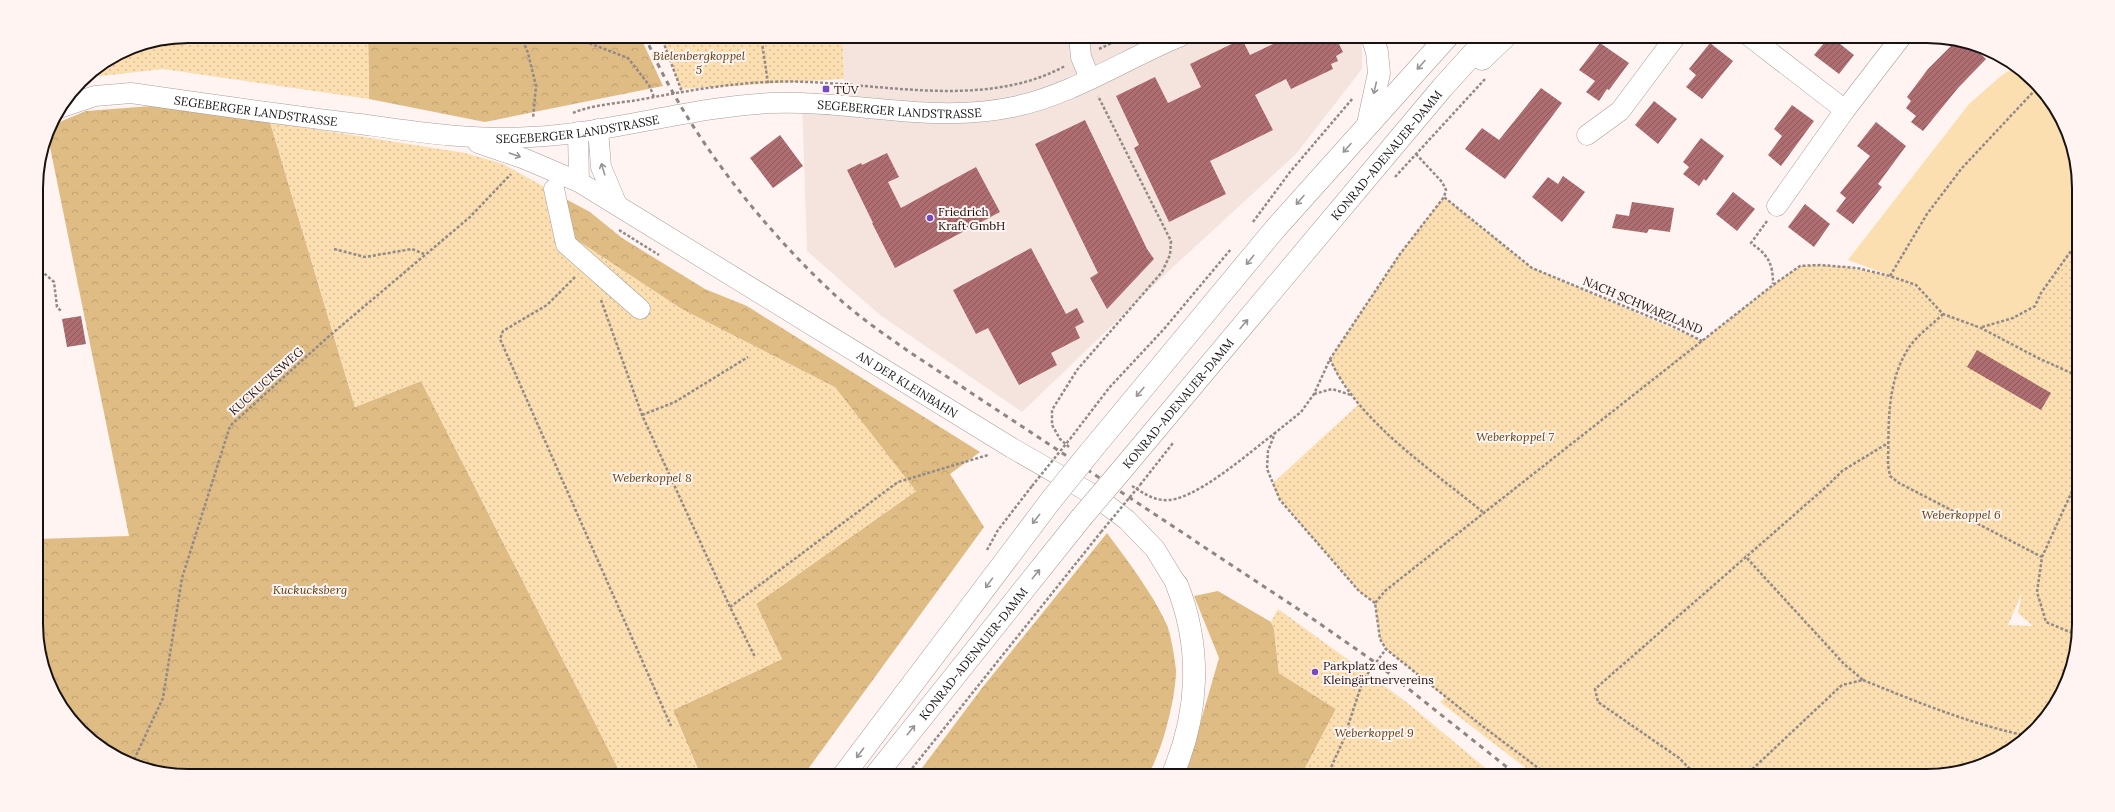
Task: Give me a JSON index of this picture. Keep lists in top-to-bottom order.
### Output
{
  "streets": {
    "highway": ["KONRAD-ADENAUER-DAMM"],
    "street": ["SEGEBERGER LANDSTRASSE", "AN DER KLEINBAHN"],
    "path": ["NACH SCHWARZLAND", "KUCKUCKSWEG"]
  },
  "crossings": [
    ["SEGEBERGER LANDSTRASSE", "AN DER KLEINBAHN"],
    ["KUCKUCKSWEG", "AN DER KLEINBAHN"]
  ],
  "parks": [
    "Bielenbergkoppel 5",
    "Weberkoppel 7",
    "Weberkoppel 8",
    "Weberkoppel 6",
    "Kuckucksberg",
    "Weberkoppel 9"
  ],
  "places": {
    "transit": ["TÜV"],
    "other": ["Friedrich Kraft GmbH", "Parkplatz des Kleingärtnervereins"]
  }
}
